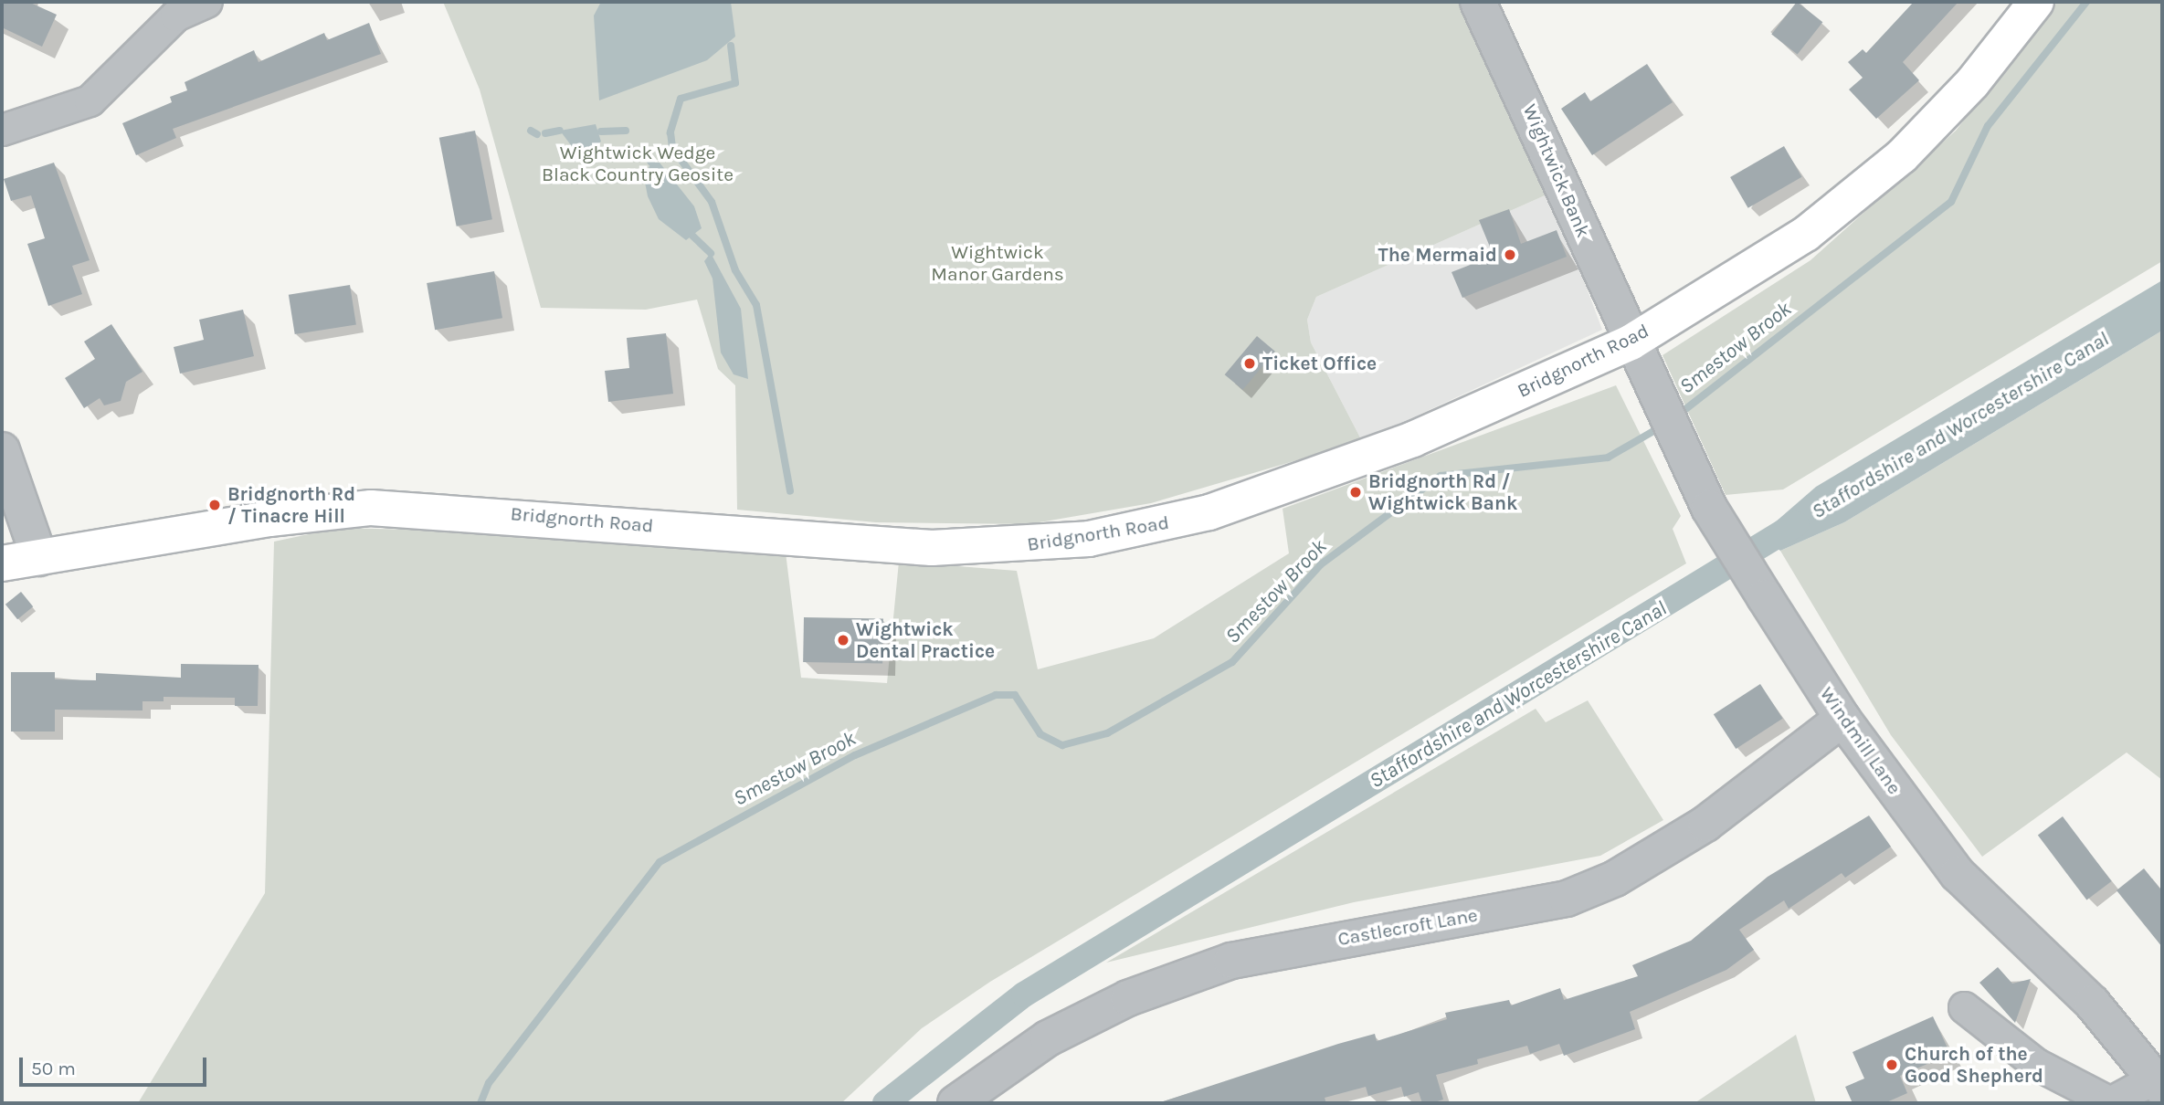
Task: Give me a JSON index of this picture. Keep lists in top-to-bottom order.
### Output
{
  "streets": {
    "highway": ["Bridgnorth Road"],
    "street": ["Wightwick Bank", "Windmill Lane", "Castlecroft Lane"]
  },
  "crossings": [
    ["Wightwick Bank", "Bridgnorth Road"],
    ["Wightwick Bank", "Windmill Lane"],
    ["Bridgnorth Road", "Windmill Lane"],
    ["Windmill Lane", "Castlecroft Lane"]
  ],
  "water": ["Smestow Brook", "Staffordshire and Worcestershire Canal"],
  "parks": ["Wightwick Wedge Black Country Geosite", "Wightwick Manor Gardens"],
  "places": [
    "The Mermaid",
    "Ticket Office",
    "Bridgnorth Rd / Wightwick Bank",
    "Bridgnorth Rd / Tinacre Hill",
    "Wightwick Dental Practice",
    "Church of the Good Shepherd"
  ],
  "scale_bar": "50 m"
}
